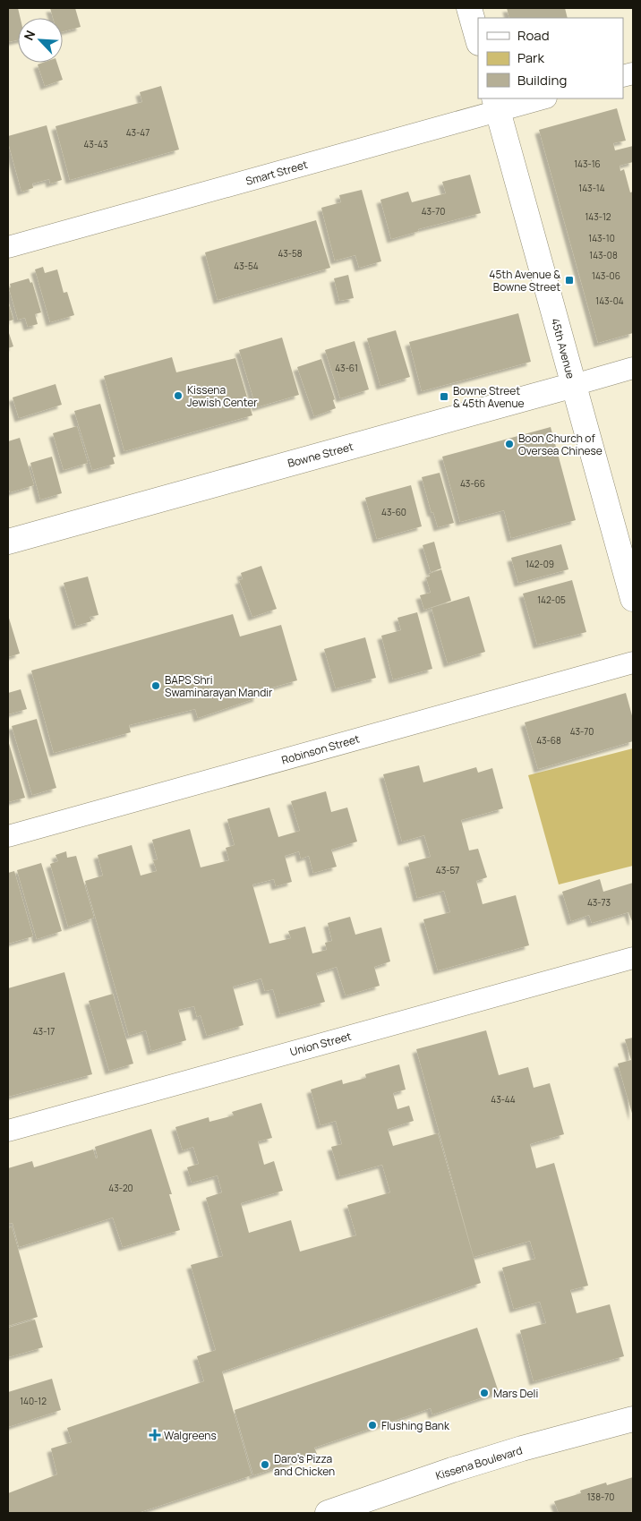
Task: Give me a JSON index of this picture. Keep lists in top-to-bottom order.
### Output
{
  "streets": {
    "street": [
      "Smart Street",
      "45th Avenue",
      "Bowne Street",
      "Robinson Street",
      "Union Street",
      "Kissena Boulevard"
    ]
  },
  "crossings": [
    ["Smart Street", "45th Avenue"],
    ["45th Avenue", "Bowne Street"]
  ],
  "places": {
    "transit": ["45th Avenue & Bowne Street", "Bowne Street & 45th Avenue"],
    "other": [
      "Kissena Jewish Center",
      "Boon Church of Oversea Chinese",
      "BAPS Shri Swaminarayan Mandir",
      "Mars Deli",
      "Flushing Bank",
      "Daro's Pizza and Chicken"
    ],
    "health": ["Walgreens"]
  },
  "house_numbers": [
    "43-47",
    "43-43",
    "143-16",
    "143-14",
    "43-70",
    "143-12",
    "143-10",
    "43-58",
    "143-08",
    "43-54",
    "143-06",
    "143-04",
    "43-61",
    "43-66",
    "43-60",
    "142-09",
    "142-05",
    "43-70",
    "43-68",
    "43-57",
    "43-73",
    "43-17",
    "43-44",
    "43-20",
    "140-12",
    "138-70"
  ],
  "legend": ["Road", "Park", "Building"],
  "north": "top left"
}
